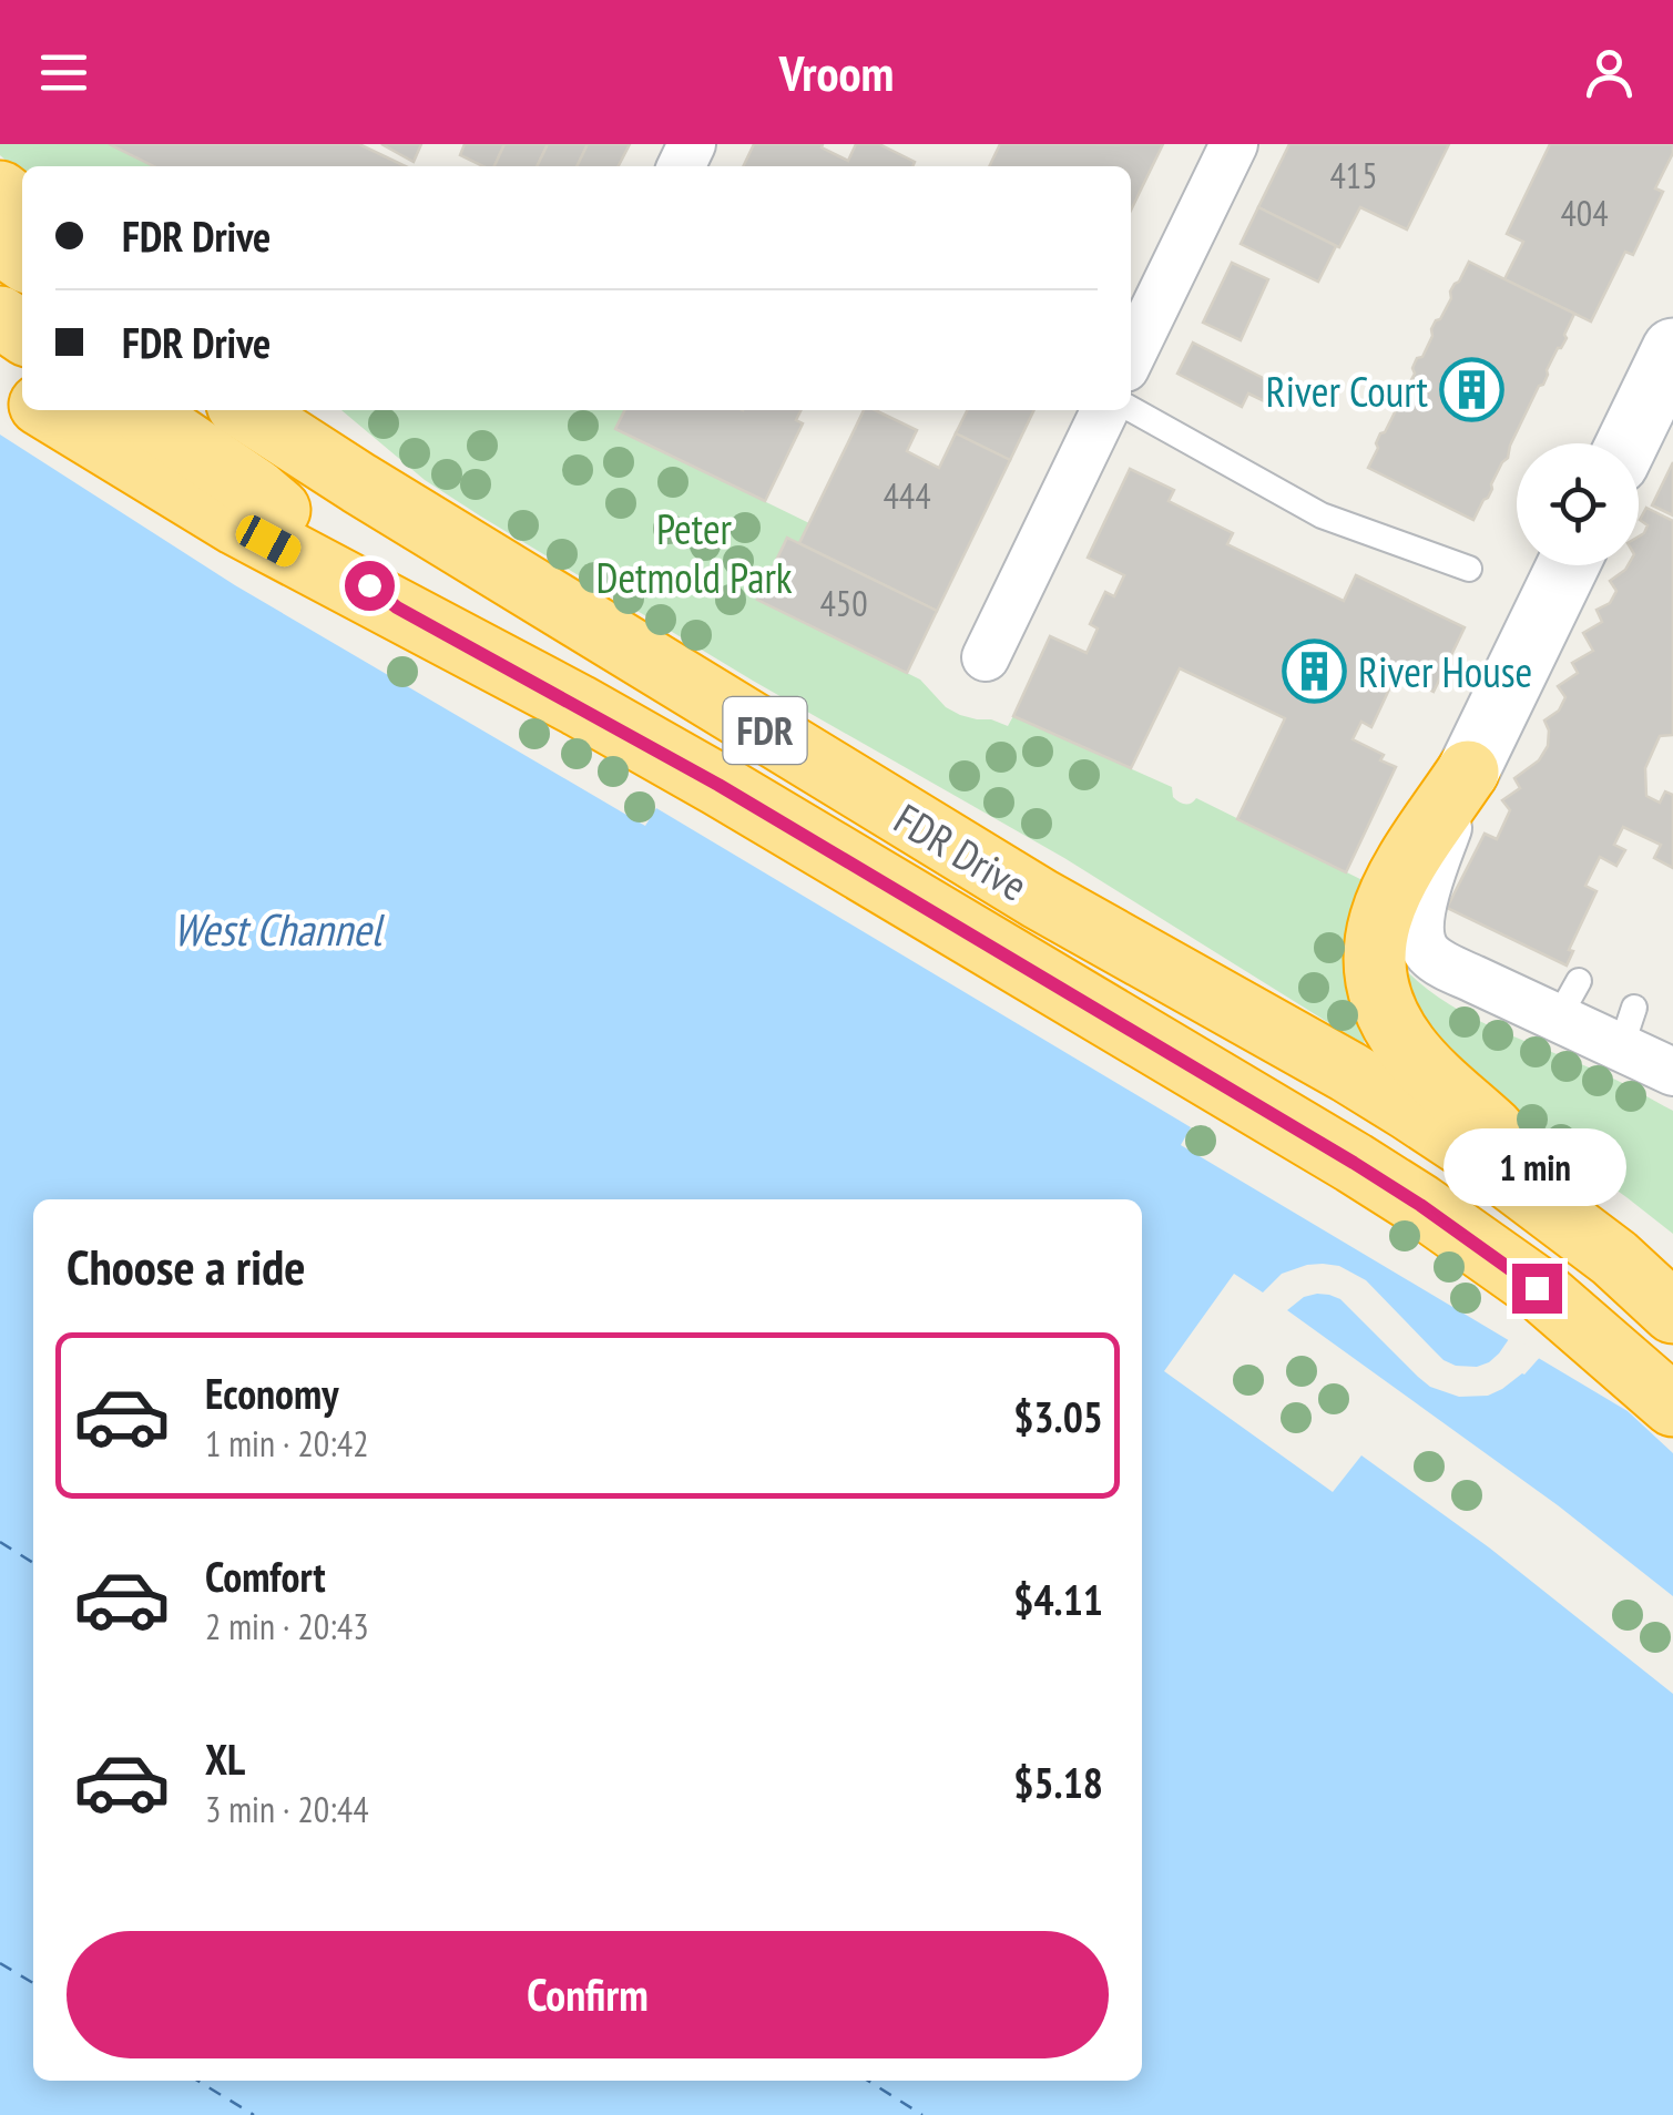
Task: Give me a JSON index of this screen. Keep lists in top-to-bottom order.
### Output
{
  "streets": {
    "highway": ["FDR", "FDR Drive"]
  },
  "water": ["West Channel"],
  "parks": ["Peter Detmold Park"],
  "places": {
    "building": ["River Court", "River House"]
  },
  "house_numbers": [
    "415",
    "404",
    "444",
    "450"
  ],
  "page": {
    "header": "Vroom",
    "banner": ["FDR Drive", "FDR Drive"],
    "bubble": "1 min",
    "heading": "Choose a ride",
    "list": [
      {
        "name": "Economy",
        "note": "1 min · 20:42",
        "value": "$3.05"
      },
      {
        "name": "Comfort",
        "note": "2 min · 20:43",
        "value": "$4.11"
      },
      {
        "name": "XL",
        "note": "3 min · 20:44",
        "value": "$5.18"
      }
    ],
    "buttons": "Confirm"
  }
}
